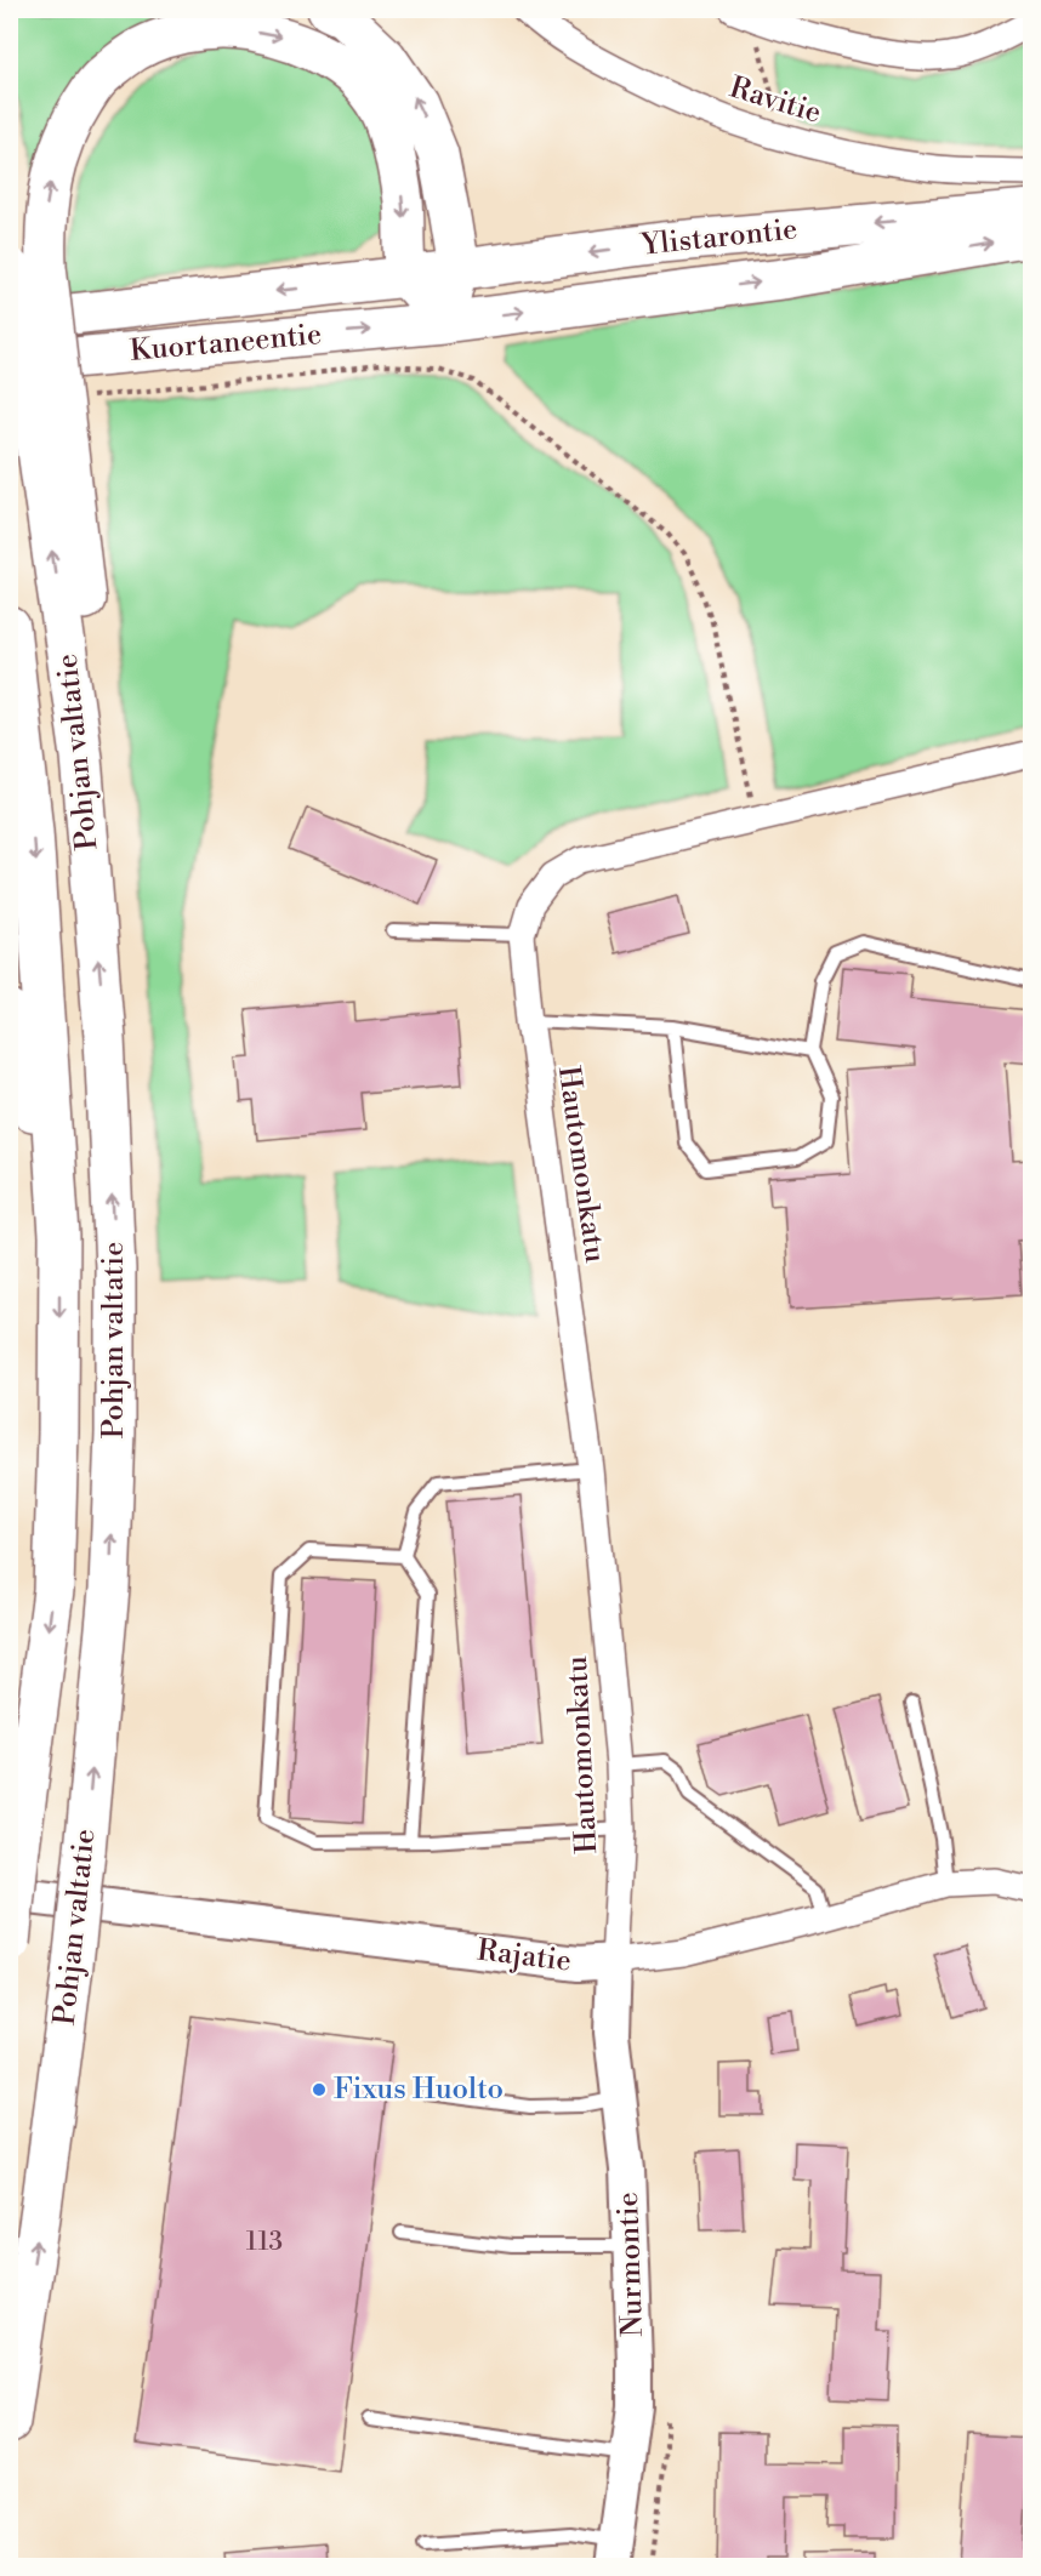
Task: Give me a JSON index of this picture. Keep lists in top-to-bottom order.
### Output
{
  "streets": {
    "highway": ["Ylistarontie", "Kuortaneentie", "Pohjan valtatie"],
    "street": [
      "Ravitie",
      "Hautomonkatu",
      "Rajatie",
      "Nurmontie"
    ]
  },
  "crossings": [
    ["Ylistarontie", "Kuortaneentie"],
    ["Ylistarontie", "Pohjan valtatie"],
    ["Kuortaneentie", "Pohjan valtatie"],
    ["Hautomonkatu", "Rajatie"],
    ["Hautomonkatu", "Nurmontie"],
    ["Rajatie", "Nurmontie"]
  ],
  "places": ["Fixus Huolto"],
  "house_numbers": ["113"]
}
